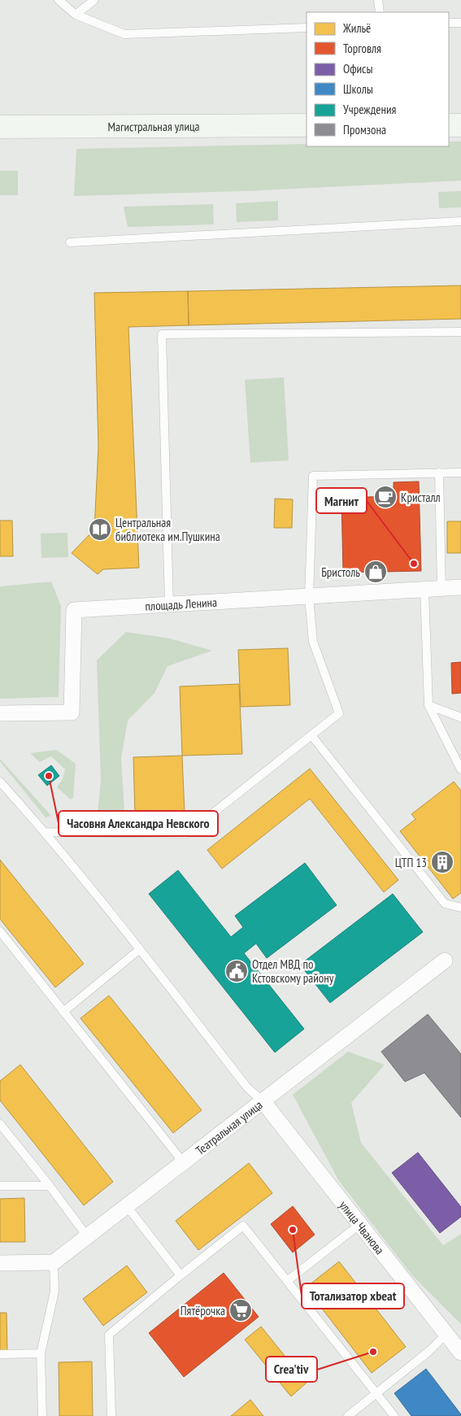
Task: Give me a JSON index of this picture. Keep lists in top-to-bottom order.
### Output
{
  "streets": {
    "main road": ["Магистральная улица"],
    "street": ["площадь Ленина", "Театральная улица", "улица Чванова"]
  },
  "crossings": [
    ["Театральная улица", "улица Чванова"]
  ],
  "places": {
    "cafe": ["Кристалл"],
    "library": ["Центральная библиотека им.Пушкина"],
    "other": [
      "Магнит",
      "Часовня Александра Невского",
      "Тотализатор xbeat",
      "Crea'tiv"
    ],
    "shop": ["Бристоль"],
    "building": ["ЦТП 13"],
    "public building": ["Отдел МВД по Кстовскому району"],
    "supermarket": ["Пятёрочка"]
  },
  "legend": [
    "Жильё",
    "Торговля",
    "Офисы",
    "Школы",
    "Учреждения",
    "Промзона"
  ]
}
